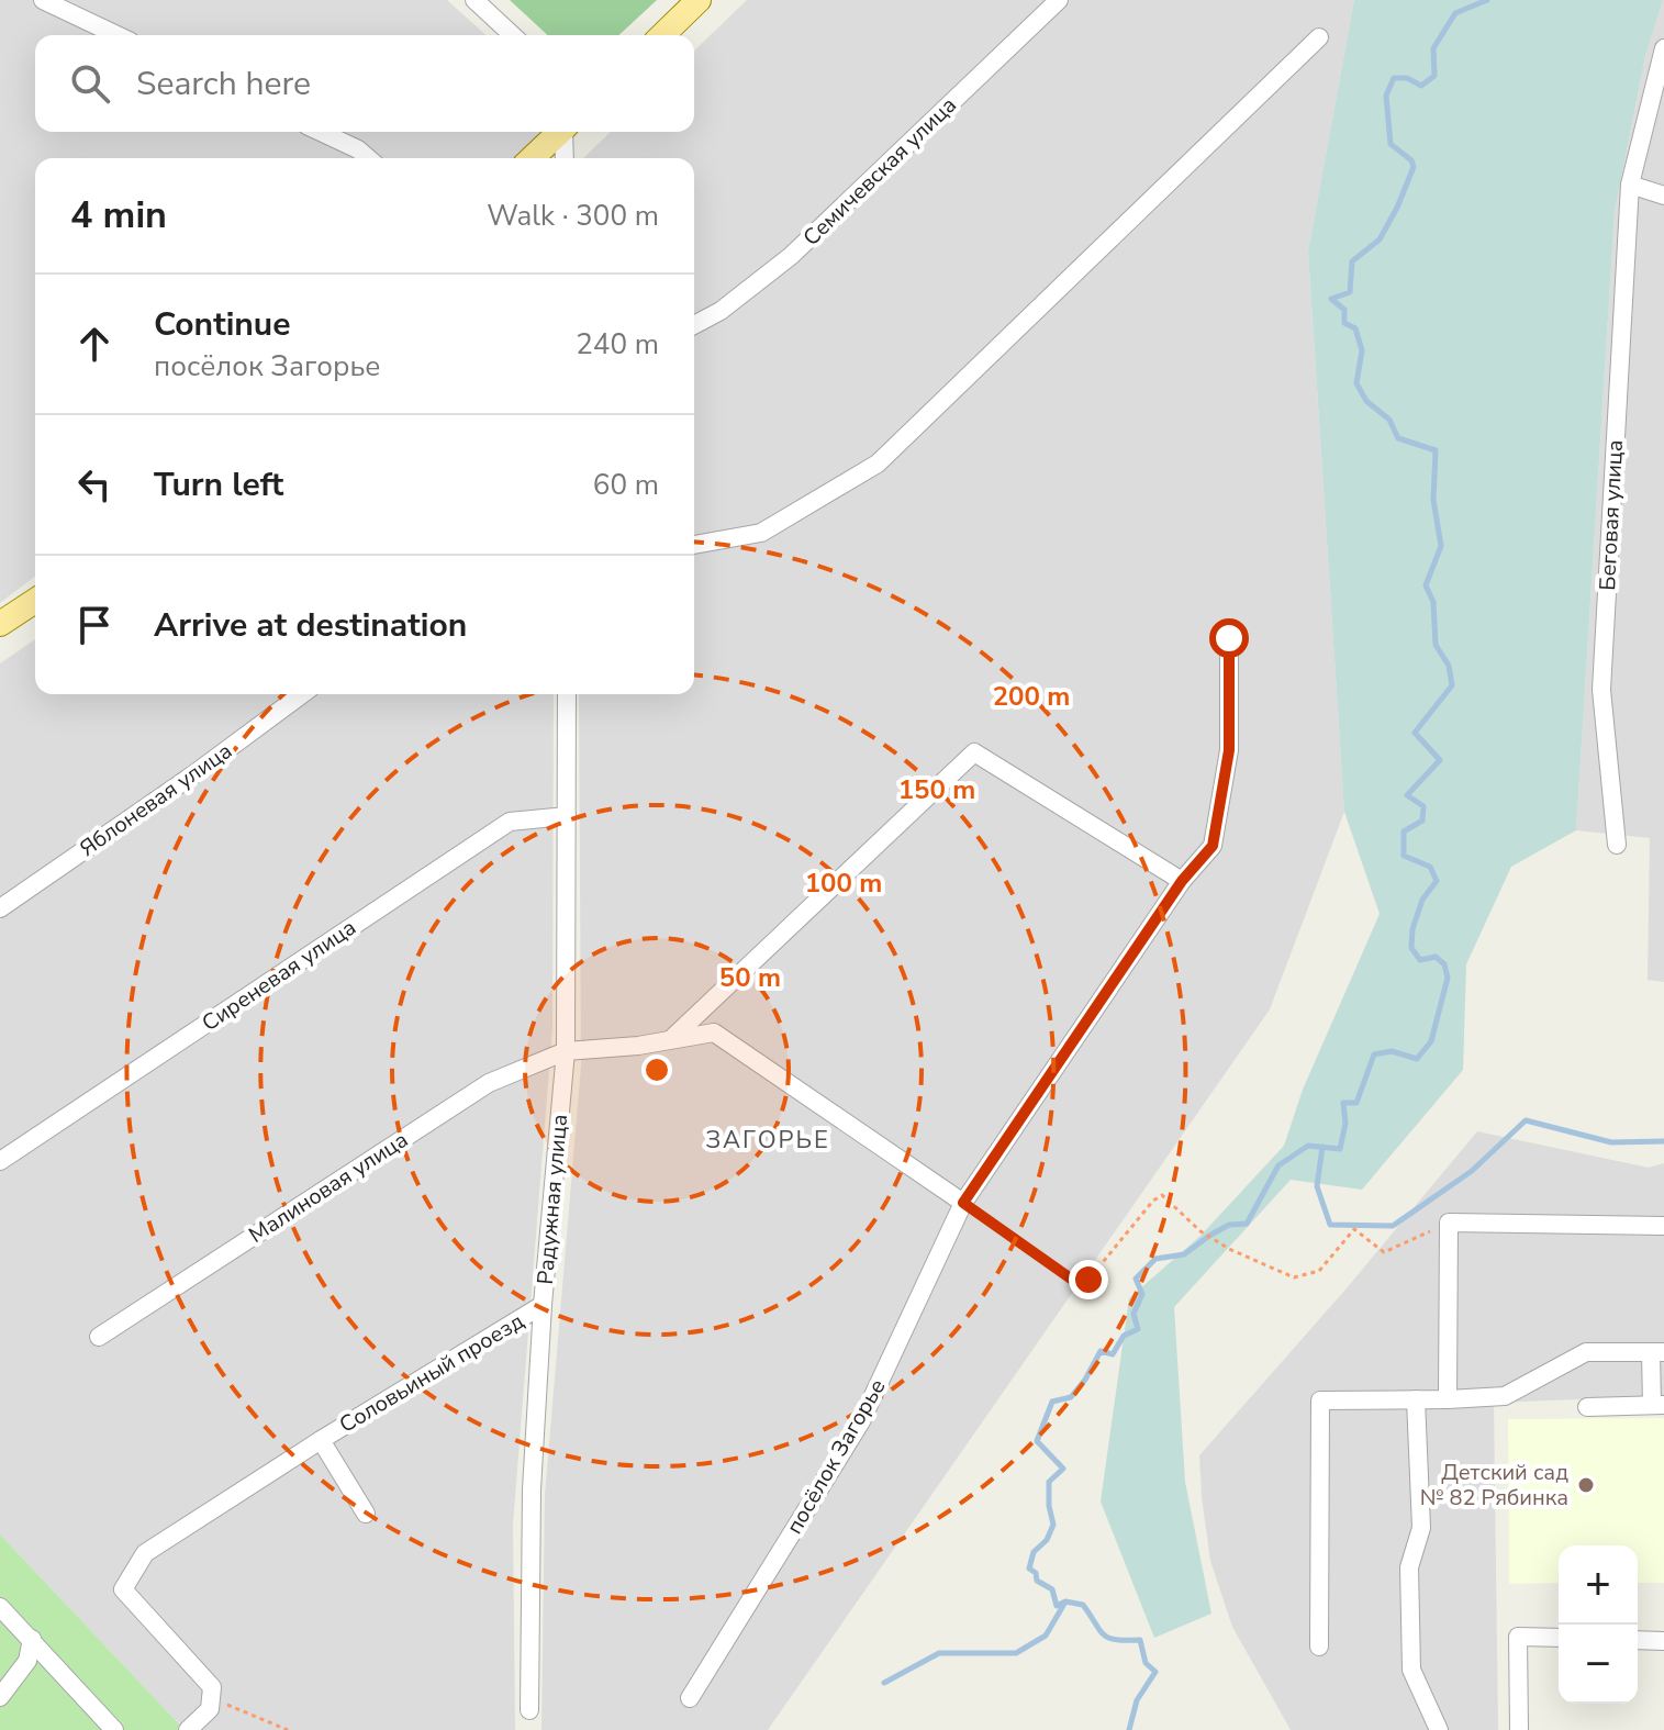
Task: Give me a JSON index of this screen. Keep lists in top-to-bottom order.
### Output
{
  "streets": {
    "street": [
      "Семичевская улица",
      "Беговая улица",
      "Яблоневая улица",
      "Сиреневая улица",
      "Малиновая улица",
      "Радужная улица",
      "Соловьиный проезд",
      "посёлок Загорье"
    ]
  },
  "crossings": [
    ["Сиреневая улица", "Радужная улица"],
    ["Малиновая улица", "Радужная улица"],
    ["Радужная улица", "Соловьиный проезд"]
  ],
  "districts": ["ЗАГОРЬЕ"],
  "places": ["Детский сад № 82 Рябинка"],
  "page": {
    "search": "Search here",
    "heading": ["4 min", "Walk · 300 m"],
    "list": [
      ["Continue", "посёлок Загорье", "240 m"],
      ["Turn left", "60 m"],
      "Arrive at destination"
    ],
    "map_buttons": ["+", "−"]
  },
  "rings": [
    "200 m",
    "150 m",
    "100 m",
    "50 m"
  ]
}
